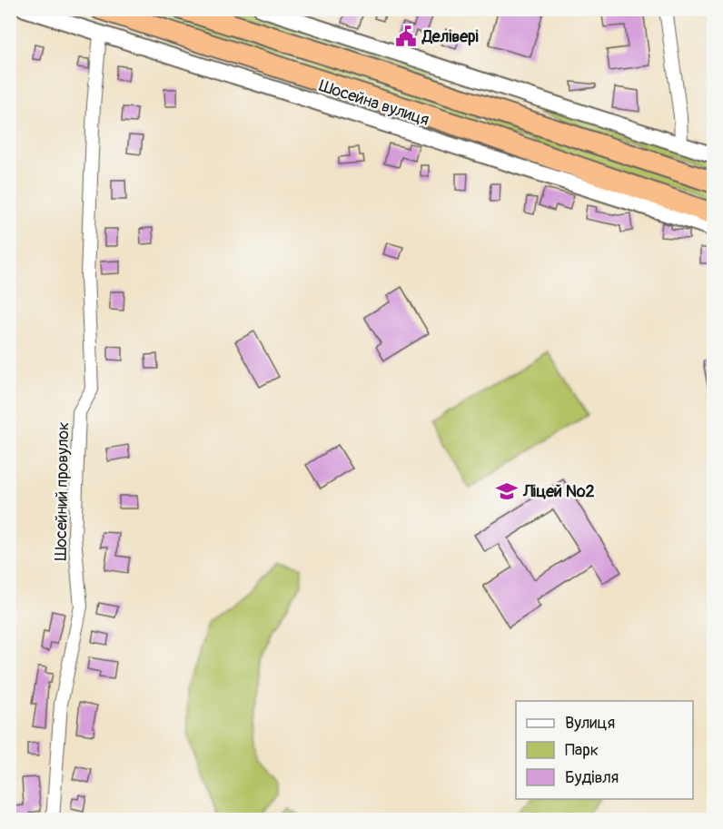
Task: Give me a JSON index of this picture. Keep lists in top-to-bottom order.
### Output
{
  "streets": {
    "street": ["Шосейна вулиця", "Шосейний провулок"]
  },
  "crossings": [
    ["Шосейна вулиця", "Шосейний провулок"]
  ],
  "places": {
    "public building": ["Делівері"],
    "school or university": ["Ліцей №2"]
  },
  "legend": ["Вулиця", "Парк", "Будівля"]
}
